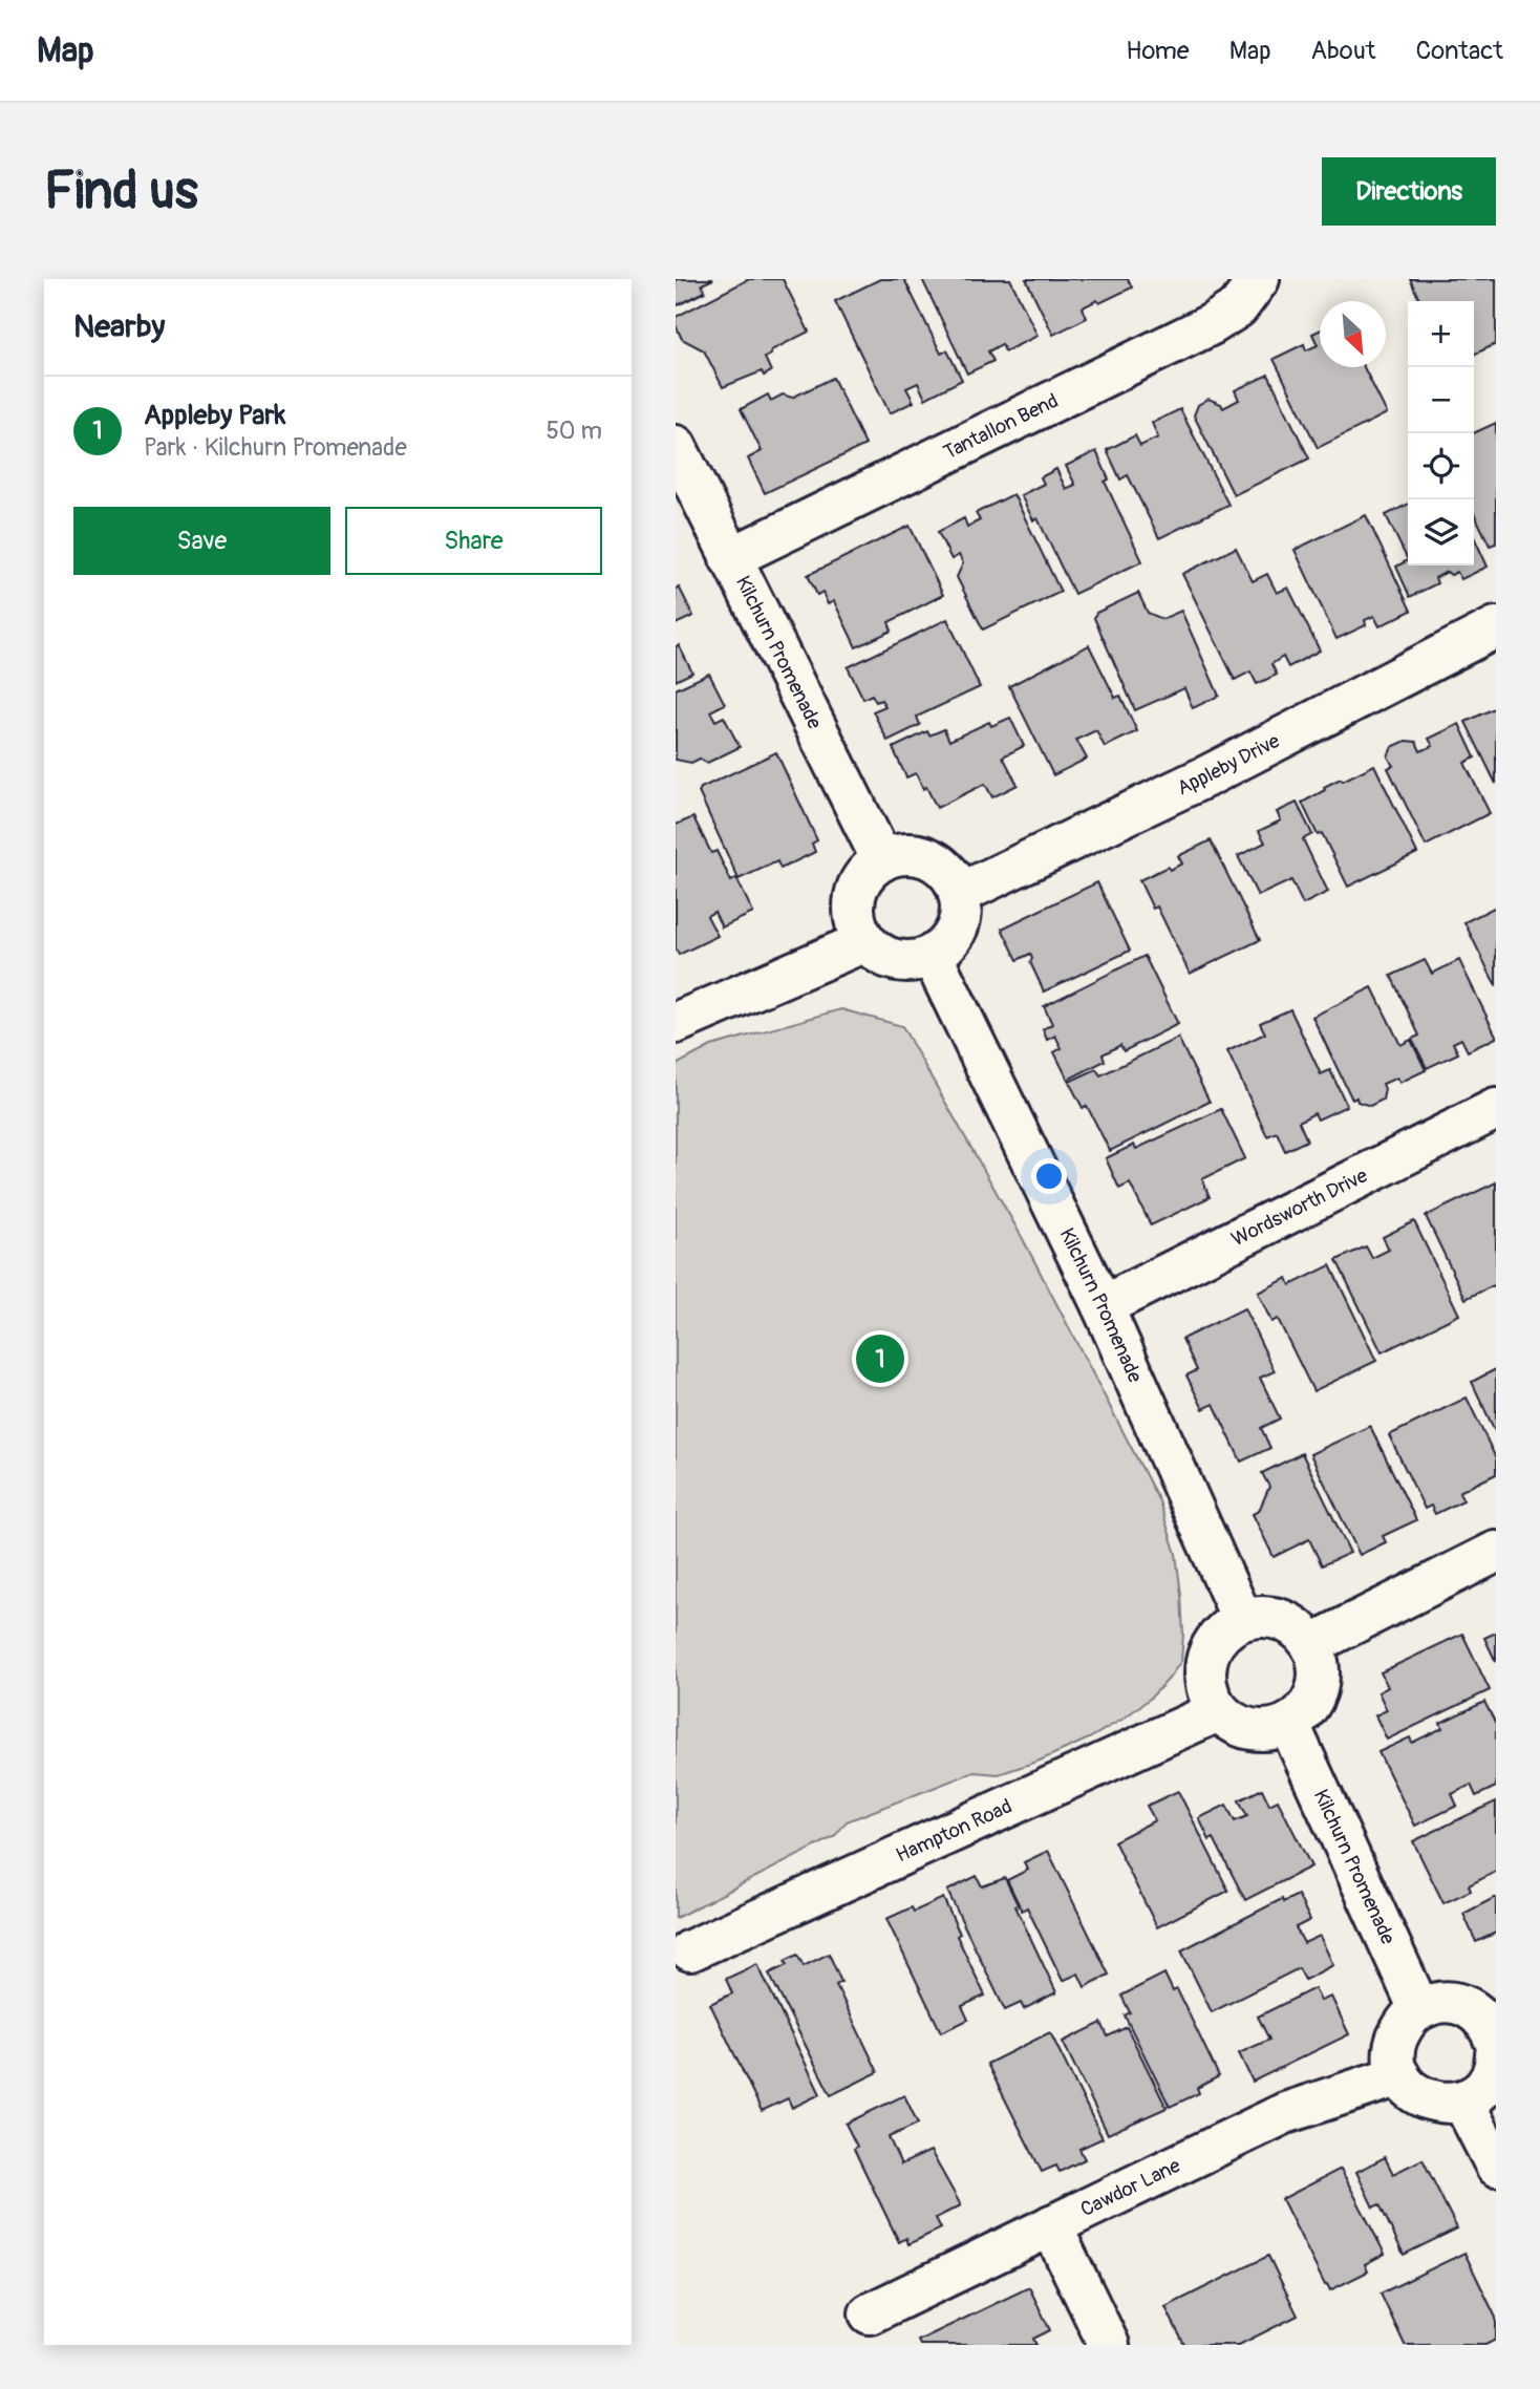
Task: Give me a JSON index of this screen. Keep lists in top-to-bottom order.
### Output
{
  "streets": {
    "street": [
      "Tantallon Bend",
      "Kilchurn Promenade",
      "Appleby Drive",
      "Wordsworth Drive",
      "Hampton Road",
      "Cawdor Lane"
    ]
  },
  "crossings": [
    ["Tantallon Bend", "Kilchurn Promenade"],
    ["Kilchurn Promenade", "Appleby Drive"],
    ["Kilchurn Promenade", "Wordsworth Drive"],
    ["Kilchurn Promenade", "Hampton Road"],
    ["Kilchurn Promenade", "Cawdor Lane"]
  ],
  "north": "bottom right",
  "page": {
    "header": "Map",
    "nav": [
      "Home",
      "Map",
      "About",
      "Contact"
    ],
    "buttons": [
      "Directions",
      ["Save", "Share"]
    ],
    "title": "Find us",
    "heading": "Nearby",
    "map_buttons": ["+", "−"],
    "list": [
      {
        "mark": "1",
        "name": "Appleby Park",
        "note": "Park · Kilchurn Promenade",
        "value": "50 m"
      }
    ],
    "pins": "1"
  }
}
